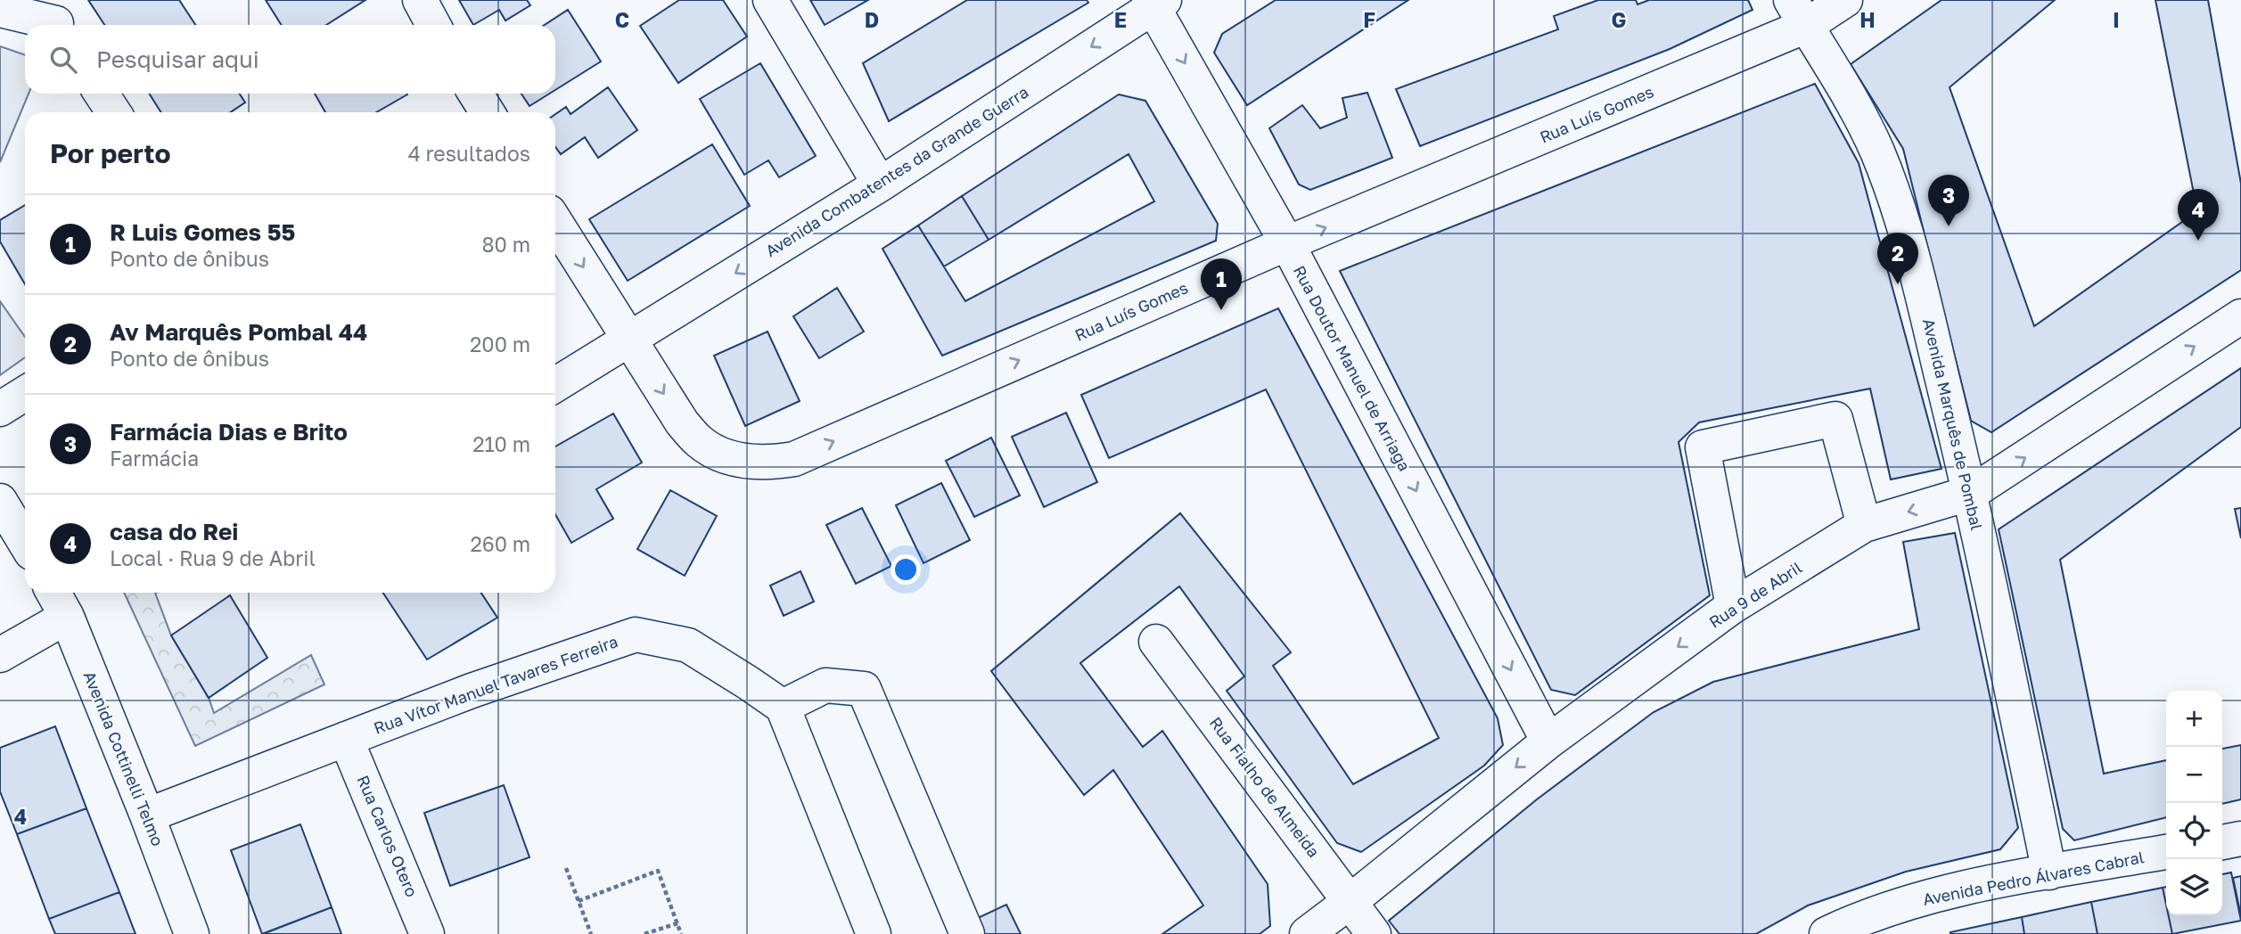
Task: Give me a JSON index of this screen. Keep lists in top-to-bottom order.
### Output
{
  "streets": {
    "street": [
      "Rua Luís Gomes",
      "Avenida Combatentes da Grande Guerra",
      "Rua Doutor Manuel de Arriaga",
      "Avenida Marquês de Pombal",
      "Rua 9 de Abril",
      "Rua Vítor Manuel Tavares Ferreira",
      "Avenida Cottinelli Telmo",
      "Rua Fialho de Almeida",
      "Rua Carlos Otero",
      "Avenida Pedro Álvares Cabral"
    ]
  },
  "crossings": [
    ["Rua Luís Gomes", "Avenida Combatentes da Grande Guerra"],
    ["Rua Luís Gomes", "Rua Doutor Manuel de Arriaga"],
    ["Rua Luís Gomes", "Avenida Marquês de Pombal"],
    ["Avenida Combatentes da Grande Guerra", "Rua Doutor Manuel de Arriaga"],
    ["Rua Doutor Manuel de Arriaga", "Rua 9 de Abril"],
    ["Avenida Marquês de Pombal", "Rua 9 de Abril"],
    ["Avenida Marquês de Pombal", "Avenida Pedro Álvares Cabral"],
    ["Rua 9 de Abril", "Rua Fialho de Almeida"],
    ["Rua Vítor Manuel Tavares Ferreira", "Avenida Cottinelli Telmo"],
    ["Rua Vítor Manuel Tavares Ferreira", "Rua Carlos Otero"]
  ],
  "one_way": ["Rua Luís Gomes", "Avenida Combatentes da Grande Guerra", "Rua Doutor Manuel de Arriaga"],
  "page": {
    "search": "Pesquisar aqui",
    "heading": ["Por perto", "4 resultados"],
    "pins": [
      "3",
      "4",
      "2",
      "1"
    ],
    "list": [
      {
        "mark": "1",
        "name": "R Luis Gomes 55",
        "note": "Ponto de ônibus",
        "value": "80 m"
      },
      {
        "mark": "2",
        "name": "Av Marquês Pombal 44",
        "note": "Ponto de ônibus",
        "value": "200 m"
      },
      {
        "mark": "3",
        "name": "Farmácia Dias e Brito",
        "note": "Farmácia",
        "value": "210 m"
      },
      {
        "mark": "4",
        "name": "casa do Rei",
        "note": "Local · Rua 9 de Abril",
        "value": "260 m"
      }
    ],
    "map_buttons": ["+", "−"]
  },
  "grid": {
    "columns": [
      "C",
      "D",
      "E",
      "F",
      "G",
      "H",
      "I"
    ],
    "rows": ["4"]
  }
}
